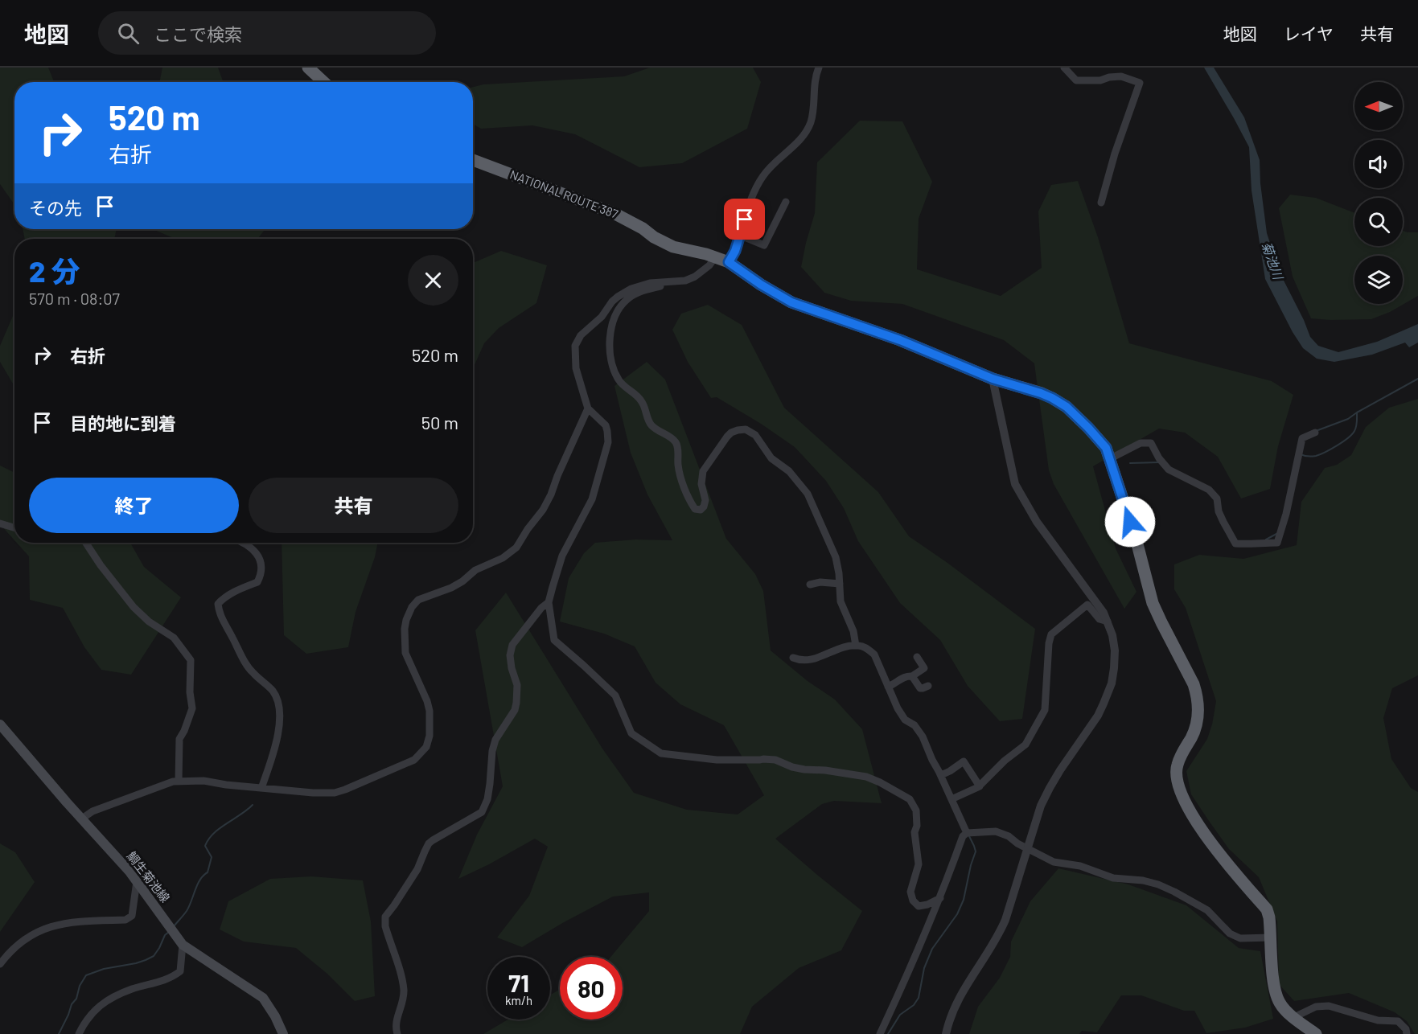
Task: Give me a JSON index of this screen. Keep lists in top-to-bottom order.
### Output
{
  "streets": {
    "highway": ["NATIONAL ROUTE 387"],
    "main road": ["鯛生菊池線"]
  },
  "water": ["菊池川"],
  "north": "left",
  "page": {
    "header": "地図",
    "search": "ここで検索",
    "nav": ["地図", "レイヤ", "共有"],
    "turn": ["520 m", "右折"],
    "then": "その先",
    "heading": ["2 分", "570 m · 08:07"],
    "list": [
      {
        "name": "右折",
        "value": "520 m"
      },
      {
        "name": "目的地に到着",
        "value": "50 m"
      }
    ],
    "buttons": ["終了", "共有"],
    "speed": "71 km/h",
    "limit": "80"
  }
}
